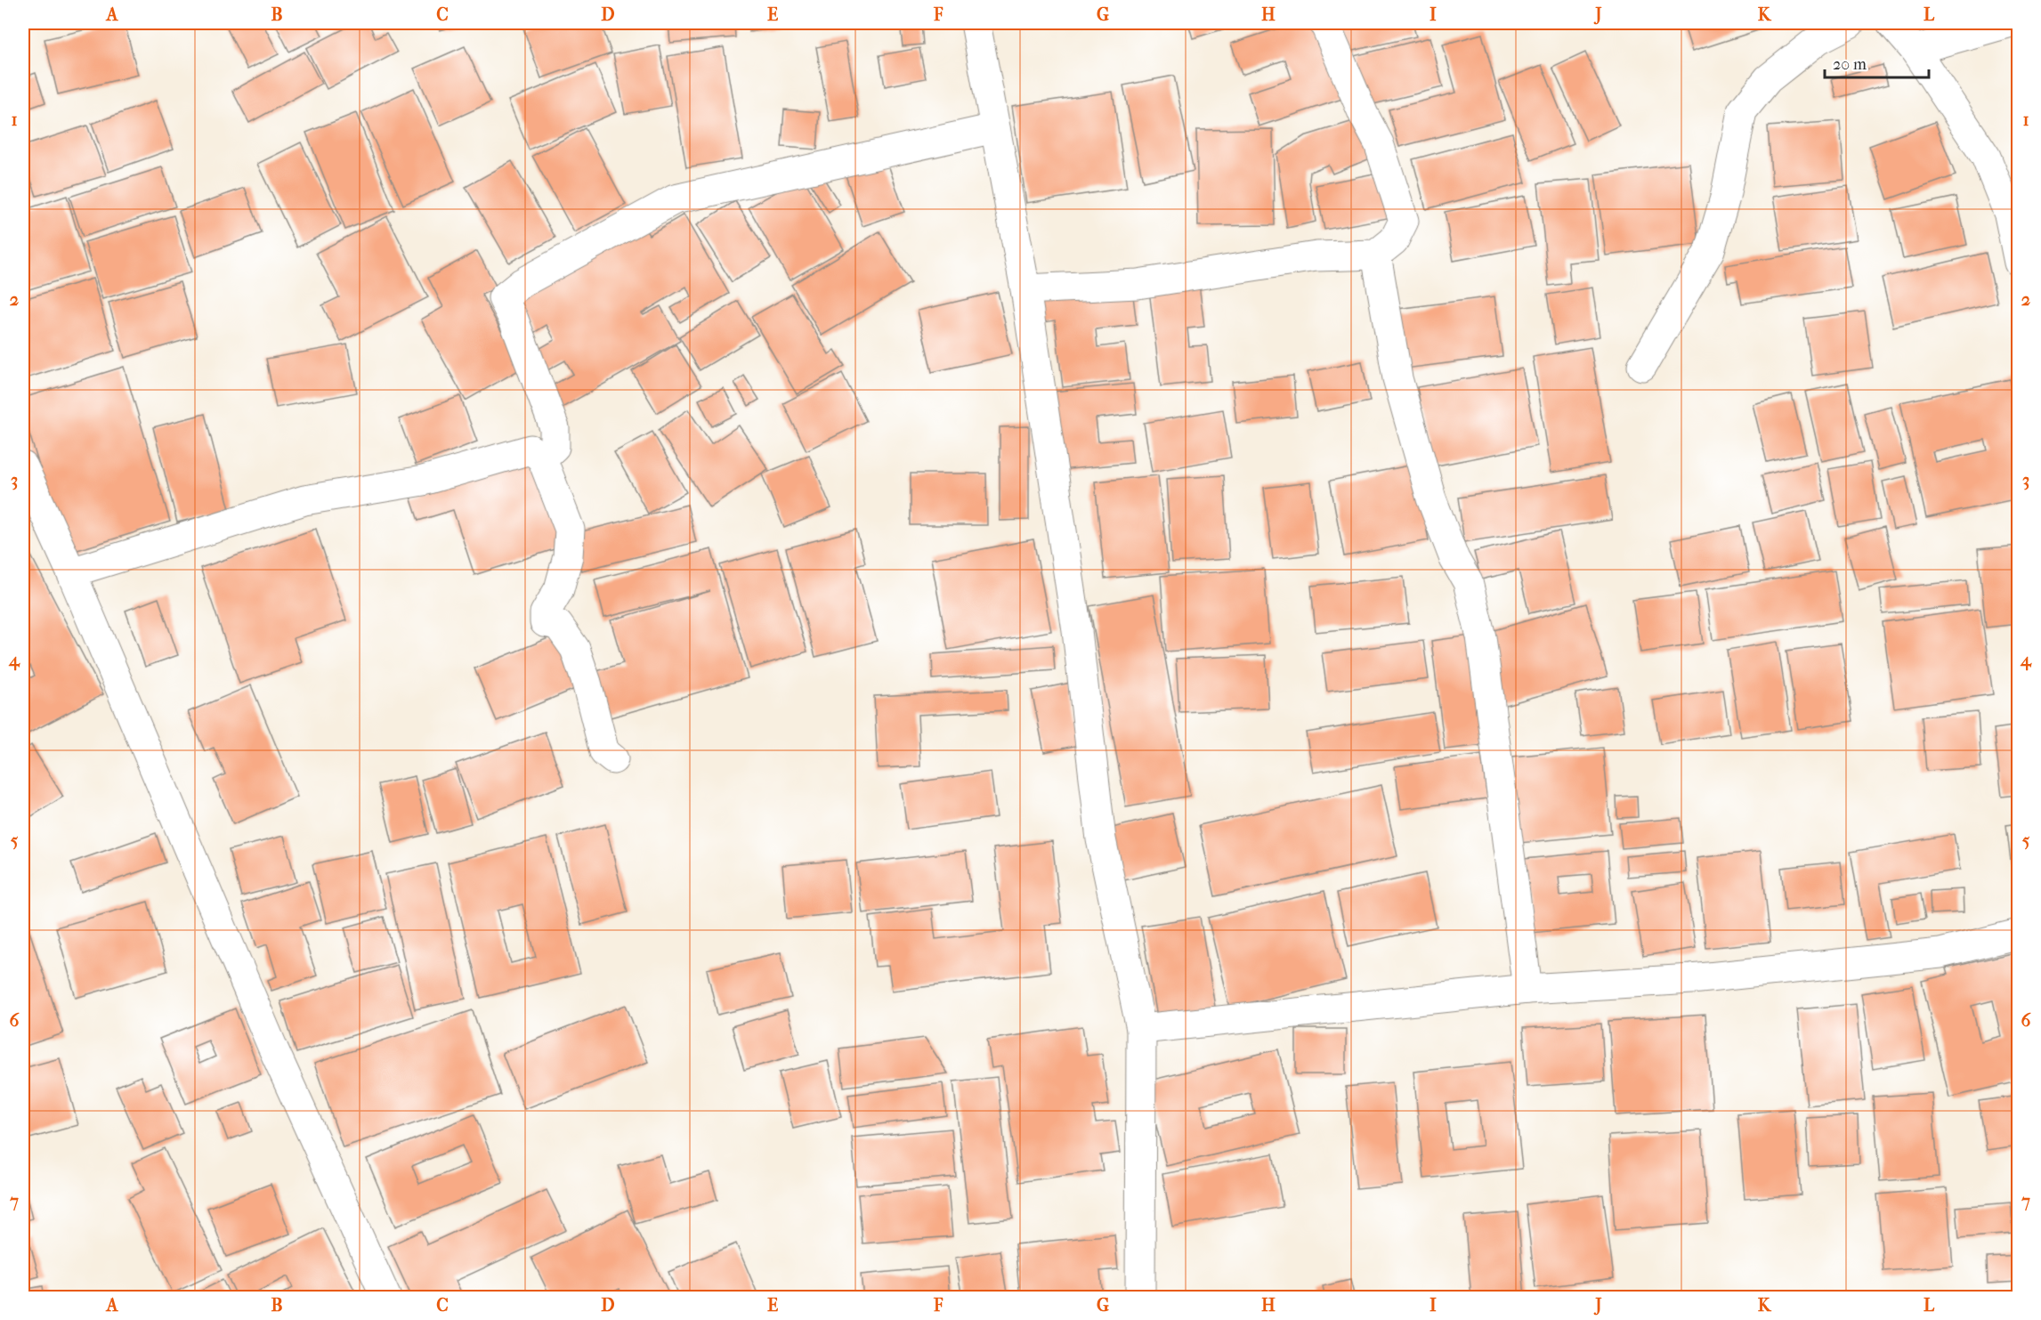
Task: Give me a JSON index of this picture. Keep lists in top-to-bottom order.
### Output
{
  "scale_bar": "20 m",
  "grid": {
    "columns": [
      "A",
      "B",
      "C",
      "D",
      "E",
      "F",
      "G",
      "H",
      "I",
      "J",
      "K",
      "L"
    ],
    "rows": [
      "1",
      "2",
      "3",
      "4",
      "5",
      "6",
      "7"
    ]
  }
}
